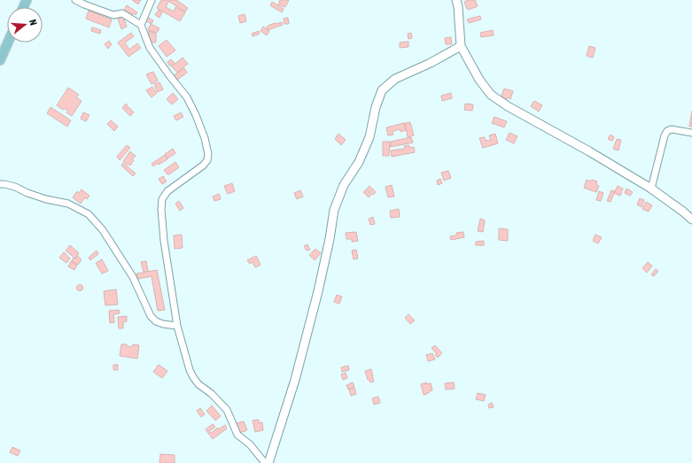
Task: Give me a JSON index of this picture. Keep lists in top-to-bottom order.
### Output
{
  "north": "right"
}
